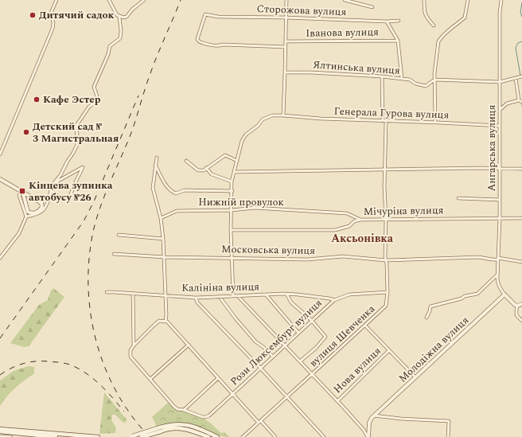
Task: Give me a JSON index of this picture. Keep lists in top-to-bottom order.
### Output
{
  "streets": {
    "street": [
      "Сторожова вулиця",
      "Іванова вулиця",
      "Ялтинська вулиця",
      "Генерала Гурова вулиця",
      "Ангарська вулиця",
      "Нижній провулок",
      "Мічуріна вулиця",
      "Московська вулиця",
      "Калініна вулиця",
      "вулиця Шевченка",
      "Рози Люксембург вулиця",
      "Молодіжна вулиця",
      "Нова вулиця"
    ]
  },
  "crossings": [
    ["Ялтинська вулиця", "Ангарська вулиця"],
    ["Ялтинська вулиця", "вулиця Шевченка"],
    ["Генерала Гурова вулиця", "Ангарська вулиця"],
    ["Генерала Гурова вулиця", "Нижній провулок"],
    ["Генерала Гурова вулиця", "Мічуріна вулиця"],
    ["Генерала Гурова вулиця", "Московська вулиця"],
    ["Генерала Гурова вулиця", "Калініна вулиця"],
    ["Генерала Гурова вулиця", "вулиця Шевченка"],
    ["Ангарська вулиця", "Мічуріна вулиця"],
    ["Ангарська вулиця", "Московська вулиця"],
    ["Ангарська вулиця", "Молодіжна вулиця"],
    ["Нижній провулок", "Мічуріна вулиця"],
    ["Мічуріна вулиця", "вулиця Шевченка"],
    ["Московська вулиця", "вулиця Шевченка"],
    ["Калініна вулиця", "Рози Люксембург вулиця"],
    ["вулиця Шевченка", "Рози Люксембург вулиця"]
  ],
  "districts": ["Аксьонівка"],
  "places": {
    "other": ["Дитячий садок", "Кафе Эстер", "Детский сад № 3 Магистральная"],
    "transit": ["Кінцева зупинка автобусу №26"]
  }
}
